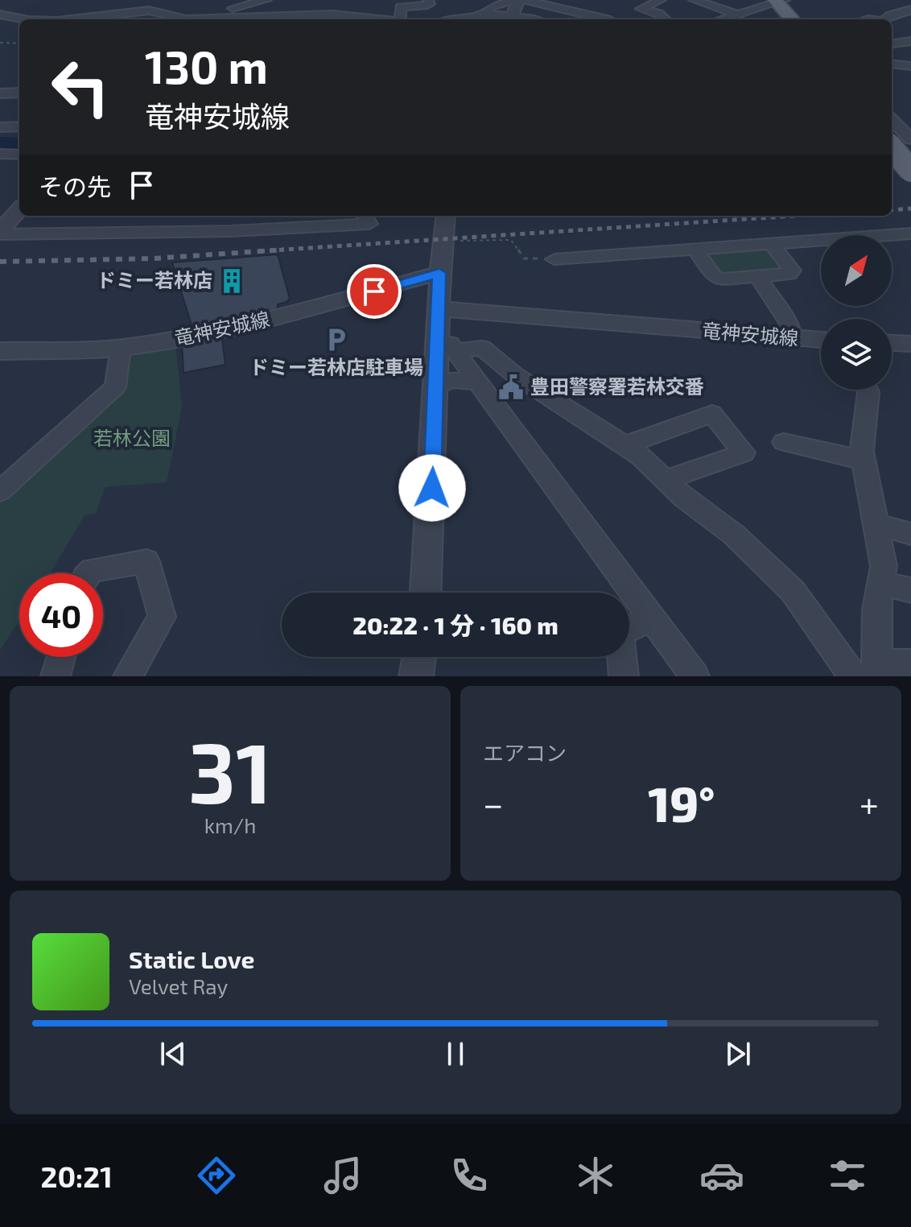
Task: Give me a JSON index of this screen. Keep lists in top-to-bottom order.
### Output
{
  "streets": {
    "street": ["竜神安城線"]
  },
  "parks": ["若林公園"],
  "places": {
    "building": ["ドミー若林店"],
    "parking": ["ドミー若林店駐車場"],
    "public building": ["豊田警察署若林交番"]
  },
  "north": "top right",
  "page": {
    "turn": ["130 m", "竜神安城線"],
    "then": "その先",
    "limit": "40",
    "trip": "20:22 · 1 分 · 160 m",
    "tile": [
      ["31", "km/h"],
      "エアコン"
    ],
    "heat": ["−", "19°", "+"],
    "song": ["Static Love", "Velvet Ray"],
    "tabs": "20:21"
  }
}
